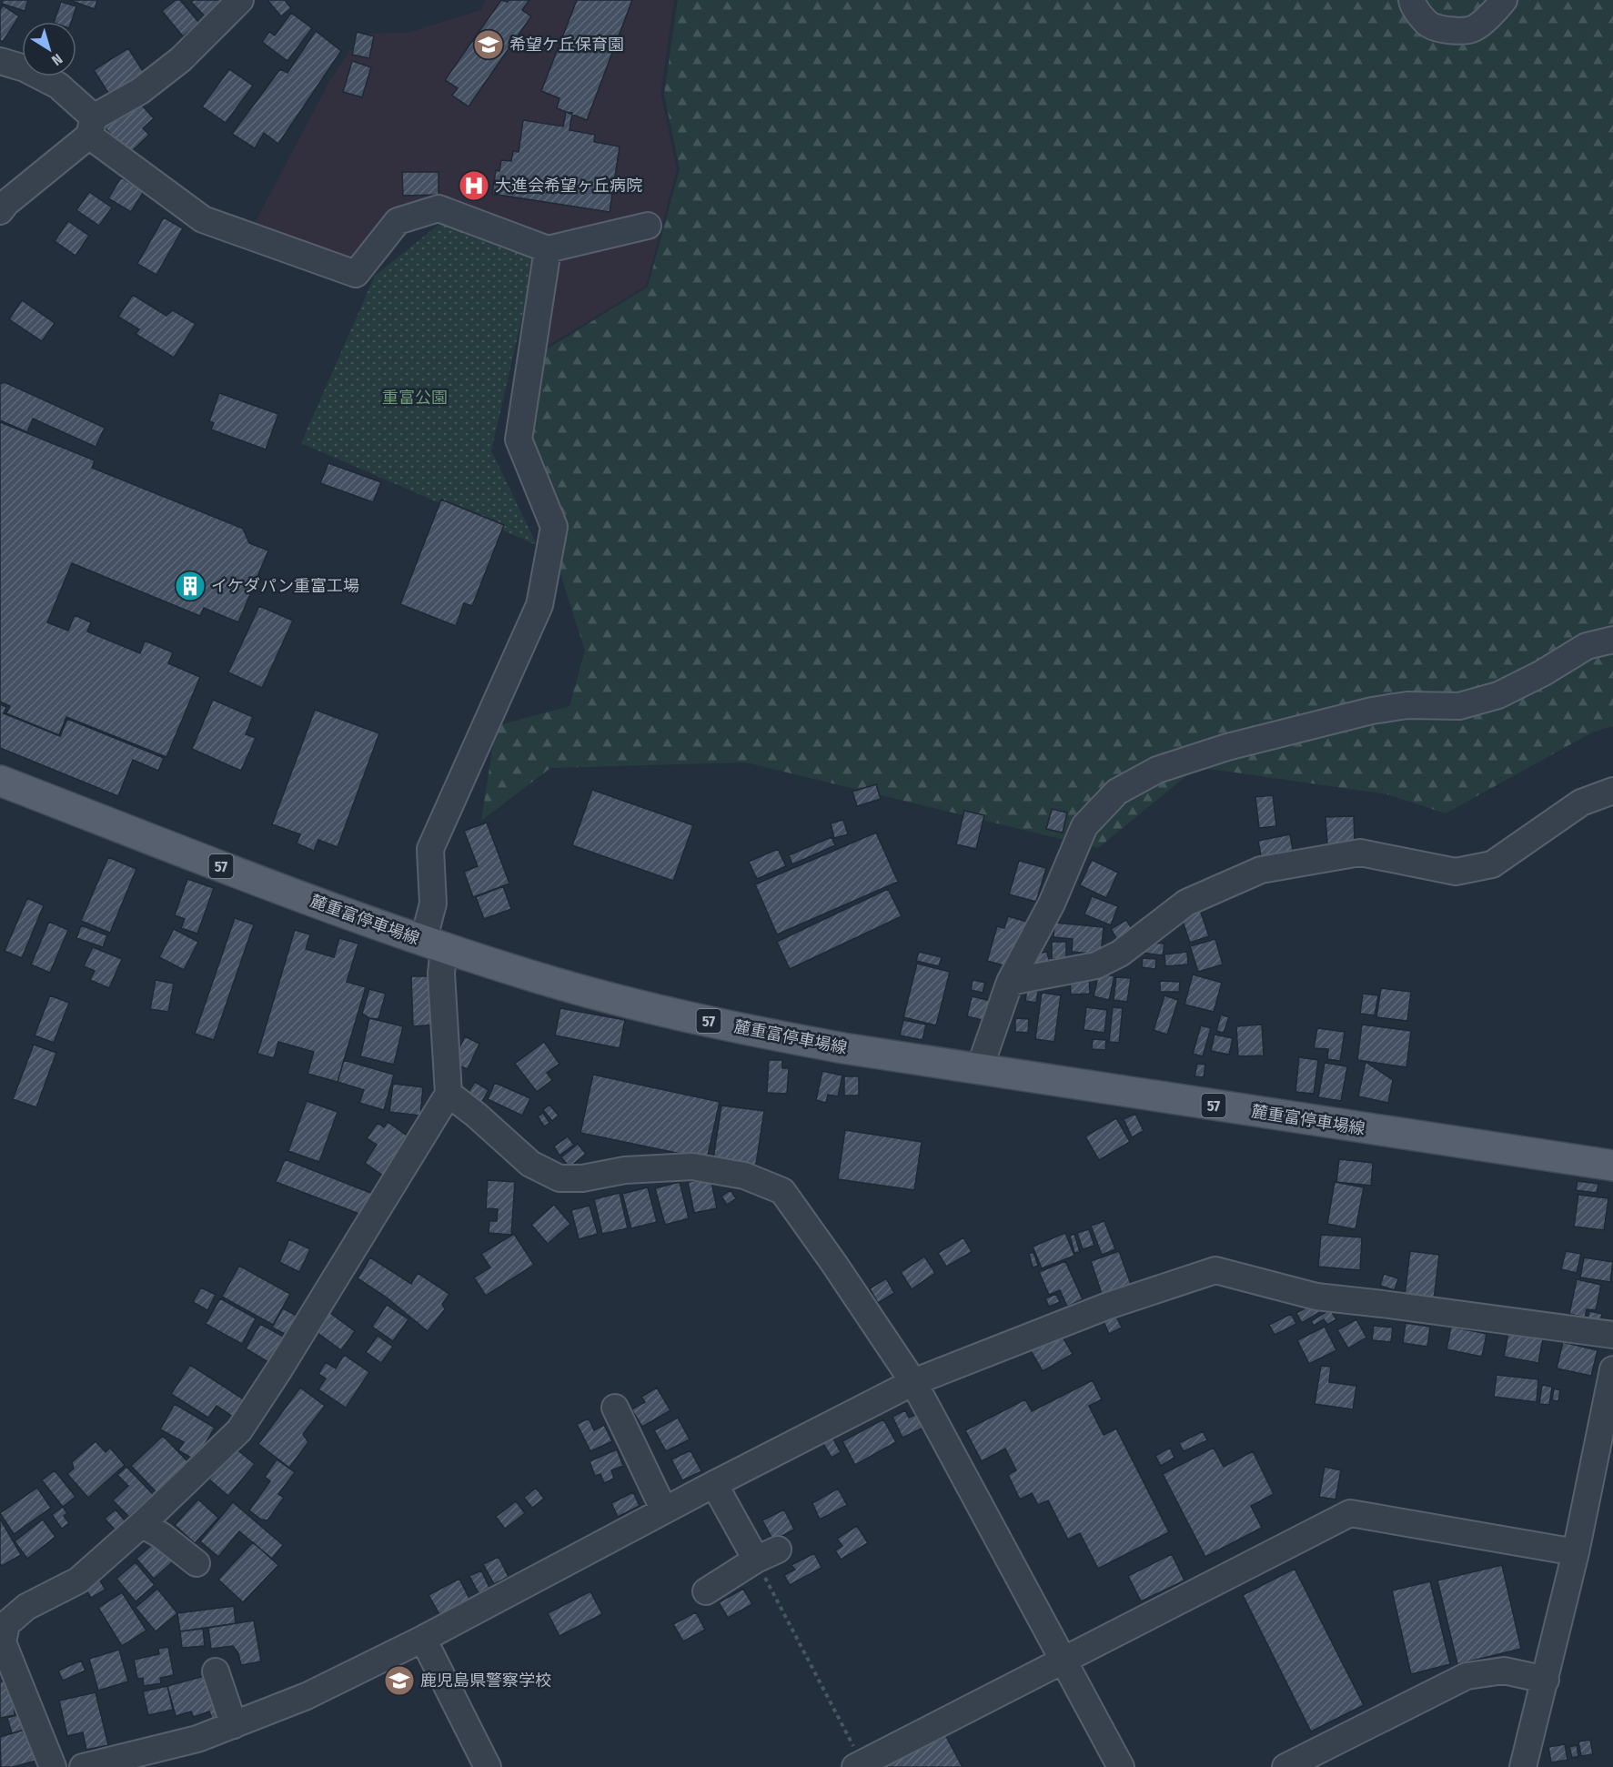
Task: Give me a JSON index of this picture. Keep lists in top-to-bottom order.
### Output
{
  "streets": {
    "main road": ["57", "麓重富停車場線"]
  },
  "parks": ["重富公園"],
  "places": {
    "school or university": ["希望ケ丘保育園", "鹿児島県警察学校"],
    "hospital": ["大進会希望ヶ丘病院"],
    "building": ["イケダパン重富工場"]
  },
  "north": "bottom right"
}
